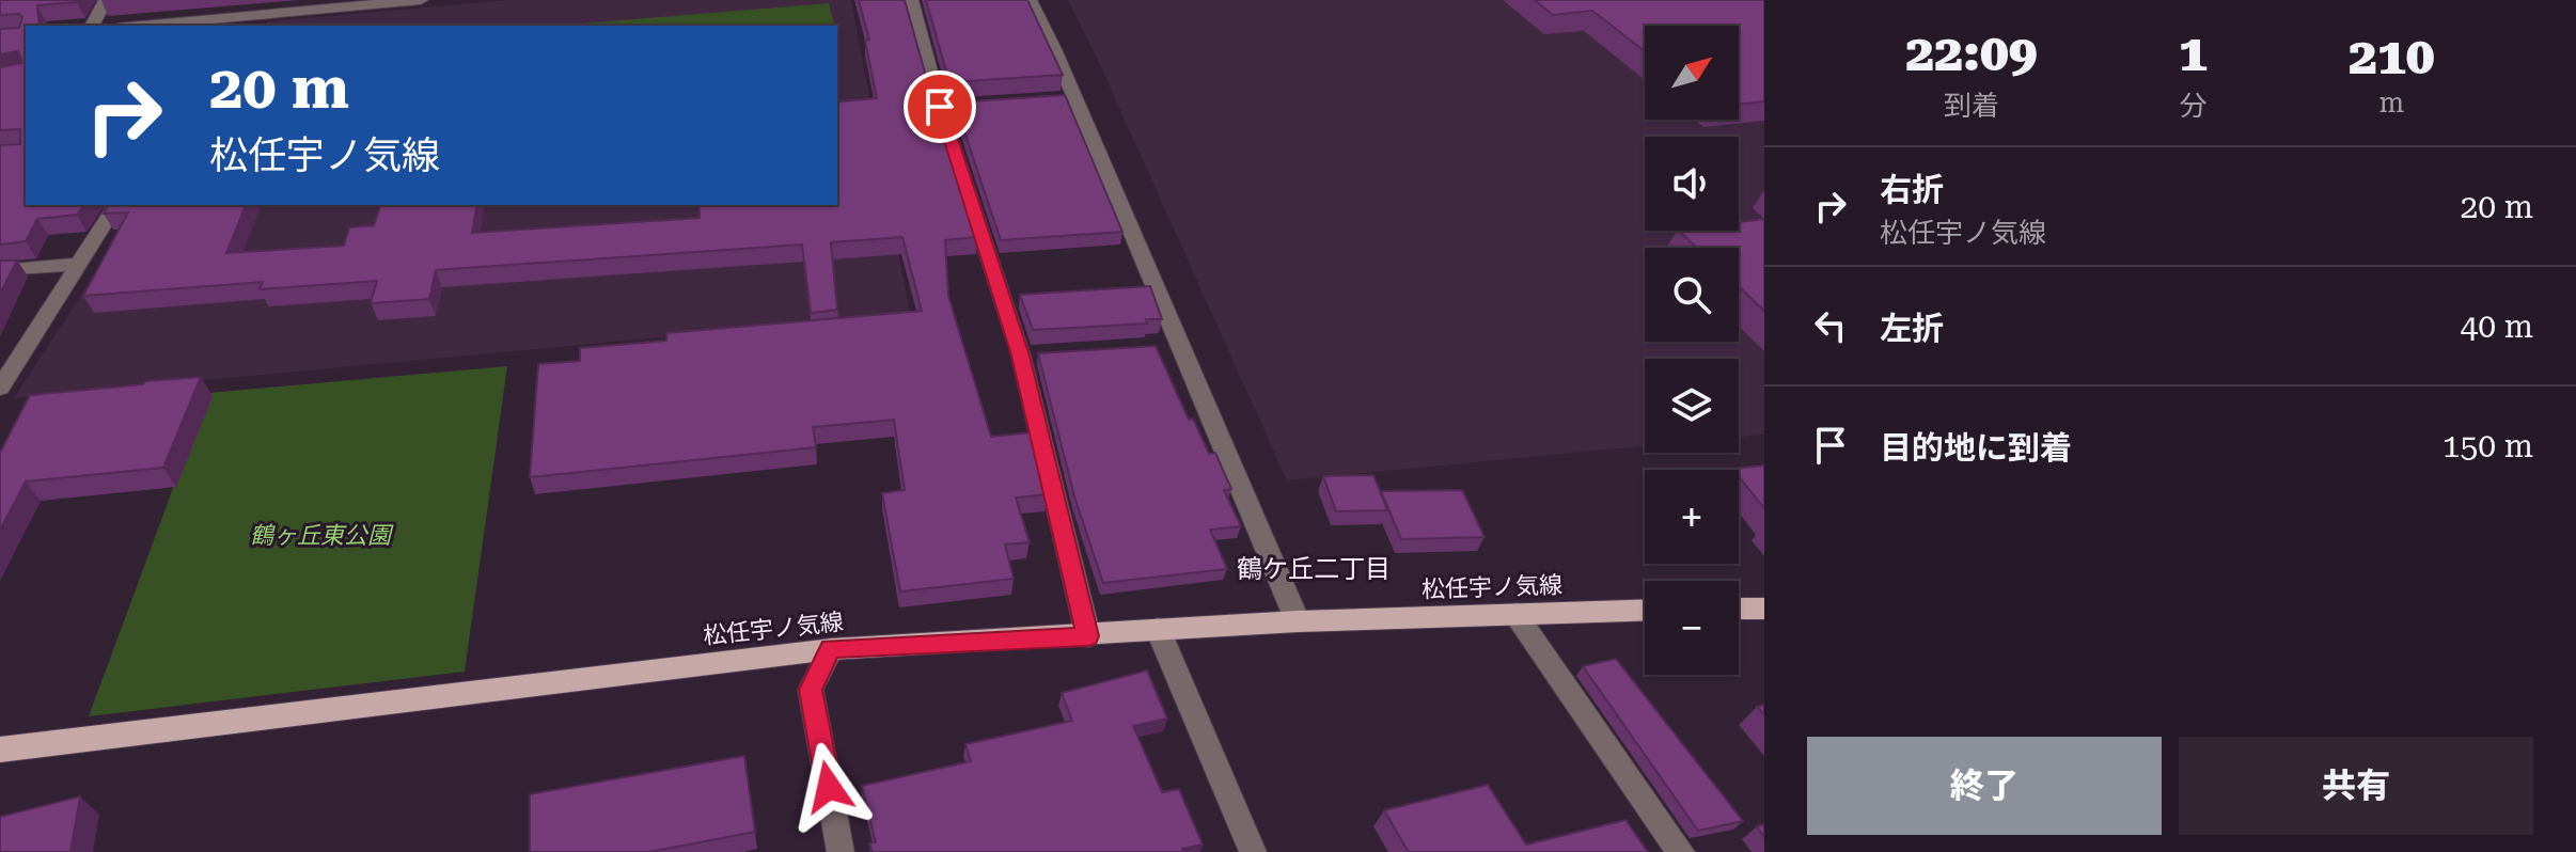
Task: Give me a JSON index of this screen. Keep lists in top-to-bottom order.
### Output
{
  "streets": {
    "main road": ["松任宇ノ気線"]
  },
  "districts": ["鶴ケ丘二丁目"],
  "parks": ["鶴ヶ丘東公園"],
  "north": "top right",
  "page": {
    "eta": [
      "22:09",
      "到着",
      "1",
      "分",
      "210",
      "m"
    ],
    "map_buttons": ["+", "−"],
    "turn": ["20 m", "松任宇ノ気線"],
    "list": [
      {
        "name": "右折",
        "note": "松任宇ノ気線",
        "value": "20 m"
      },
      {
        "name": "左折",
        "value": "40 m"
      },
      {
        "name": "目的地に到着",
        "value": "150 m"
      }
    ],
    "buttons": ["終了", "共有"]
  }
}
